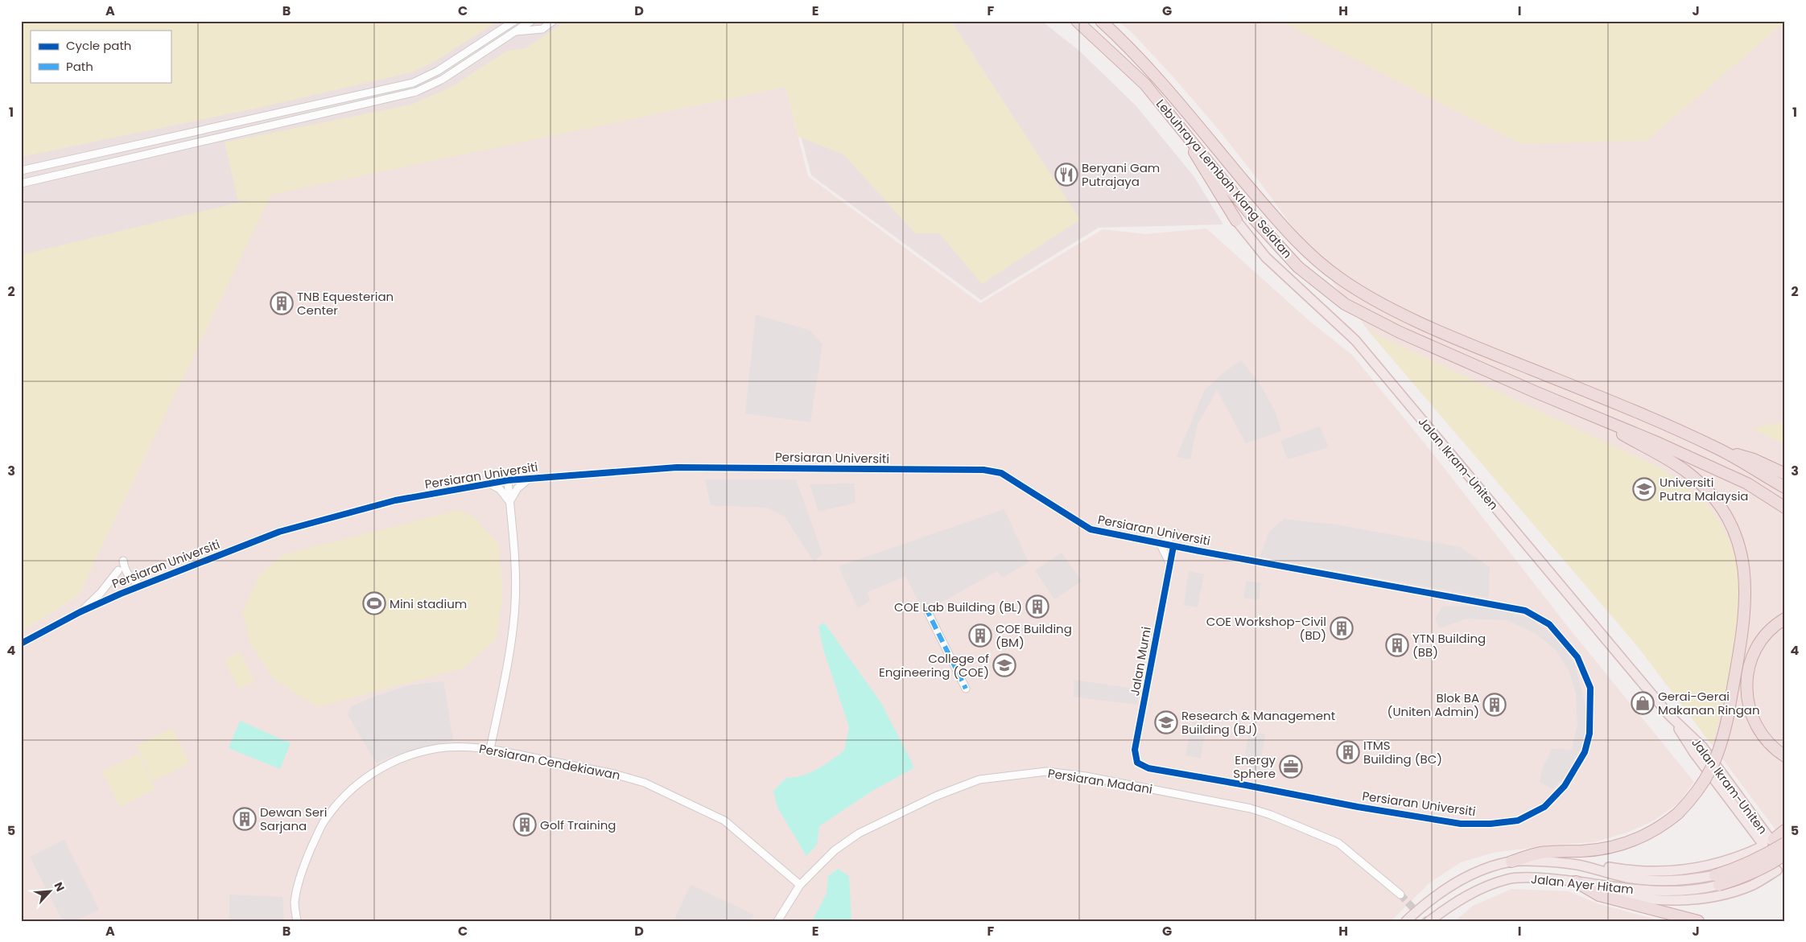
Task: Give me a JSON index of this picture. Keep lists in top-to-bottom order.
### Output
{
  "streets": {
    "highway": ["Lebuhraya Lembah Klang Selatan"],
    "main road": ["Jalan Ikram-Uniten", "Jalan Ayer Hitam"],
    "street": [
      "Persiaran Universiti",
      "Jalan Murni",
      "Persiaran Cendekiawan",
      "Persiaran Madani"
    ]
  },
  "crossings": [
    ["Persiaran Universiti", "Jalan Murni"],
    ["Persiaran Cendekiawan", "Persiaran Madani"]
  ],
  "places": {
    "restaurant": ["Beryani Gam Putrajaya"],
    "building": [
      "TNB Equesterian Center",
      "COE Lab Building (BL)",
      "COE Workshop-Civil (BD)",
      "COE Building (BM)",
      "YTN Building (BB)",
      "Blok BA (Uniten Admin)",
      "ITMS Building (BC)",
      "Dewan Seri Sarjana",
      "Golf Training"
    ],
    "school or university": ["Universiti Putra Malaysia", "College of Engineering (COE)", "Research & Management Building (BJ)"],
    "sports": ["Mini stadium"],
    "shop": ["Gerai-Gerai Makanan Ringan"],
    "office": ["Energy Sphere"]
  },
  "legend": ["Cycle path", "Path"],
  "north": "top right",
  "grid": {
    "columns": [
      "A",
      "B",
      "C",
      "D",
      "E",
      "F",
      "G",
      "H",
      "I",
      "J"
    ],
    "rows": [
      "1",
      "2",
      "3",
      "4",
      "5"
    ]
  }
}
